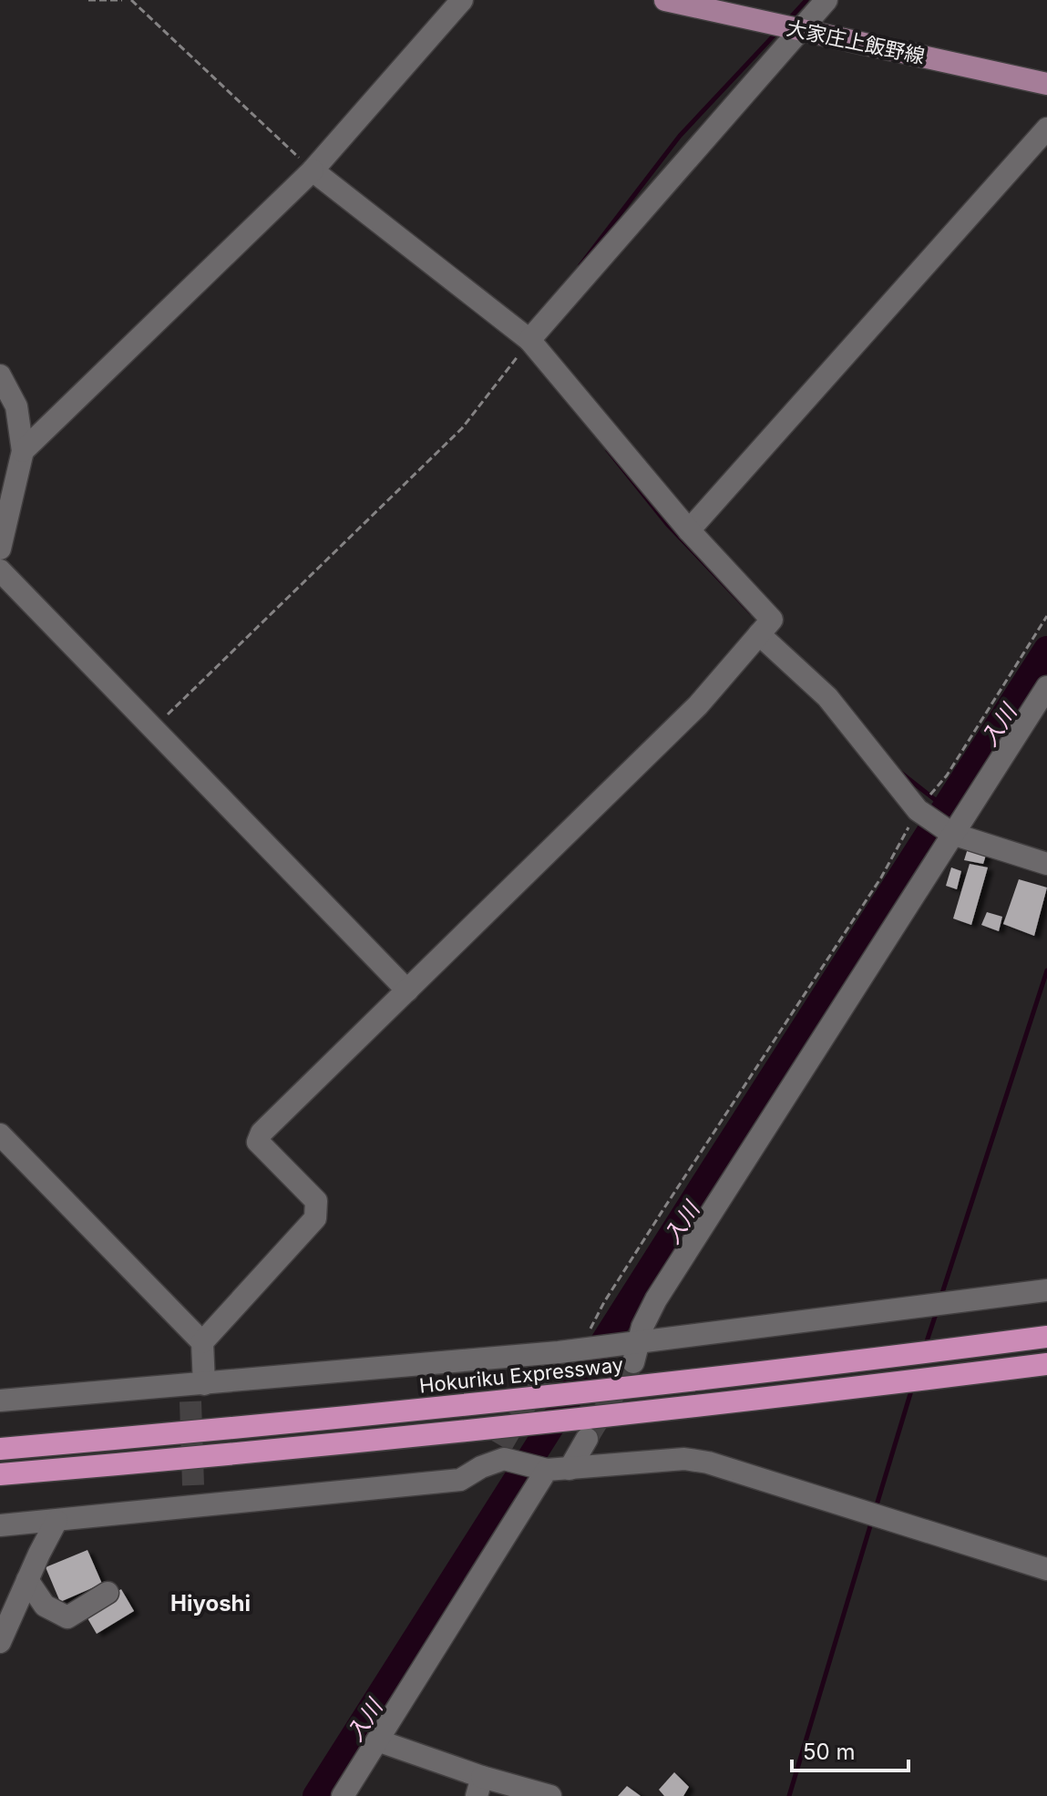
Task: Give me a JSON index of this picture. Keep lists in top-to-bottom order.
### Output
{
  "streets": {
    "highway": ["Hokuriku Expressway"],
    "main road": ["大家庄上飯野線"]
  },
  "districts": ["Hiyoshi"],
  "water": ["入川"],
  "scale_bar": "50 m"
}
